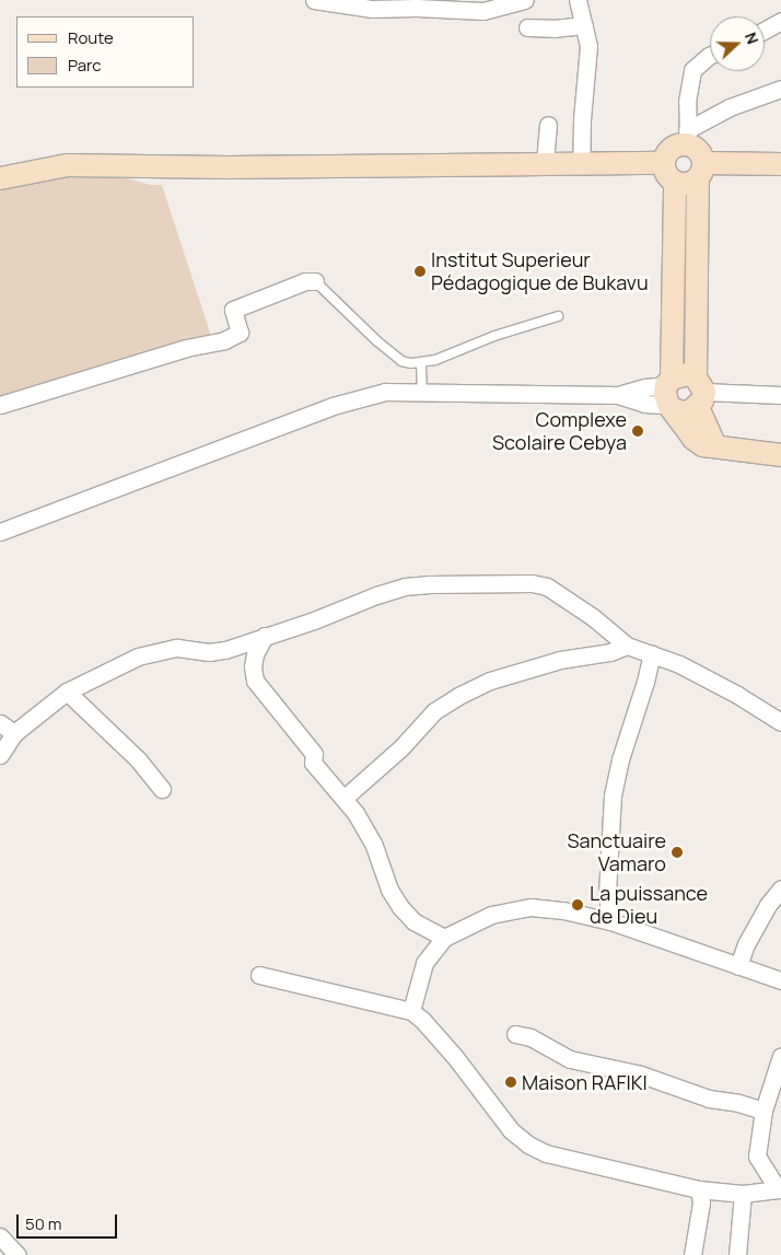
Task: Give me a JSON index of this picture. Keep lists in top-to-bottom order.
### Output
{
  "places": [
    "Institut Superieur Pédagogique de Bukavu",
    "Complexe Scolaire Cebya",
    "Sanctuaire Vamaro",
    "La puissance de Dieu",
    "Maison RAFIKI"
  ],
  "legend": ["Route", "Parc"],
  "scale_bar": "50 m",
  "north": "right"
}
